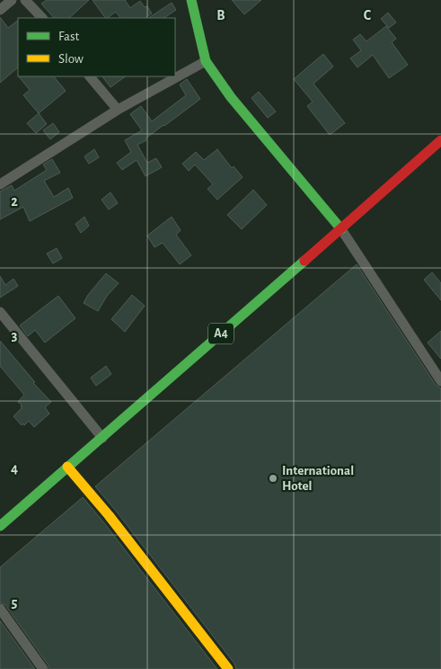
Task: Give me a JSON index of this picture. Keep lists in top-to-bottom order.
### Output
{
  "streets": {
    "main road": ["A4"]
  },
  "places": ["International Hotel"],
  "legend": ["Fast", "Slow"],
  "grid": {
    "columns": ["B", "C"],
    "rows": [
      "2",
      "3",
      "4",
      "5"
    ]
  }
}
